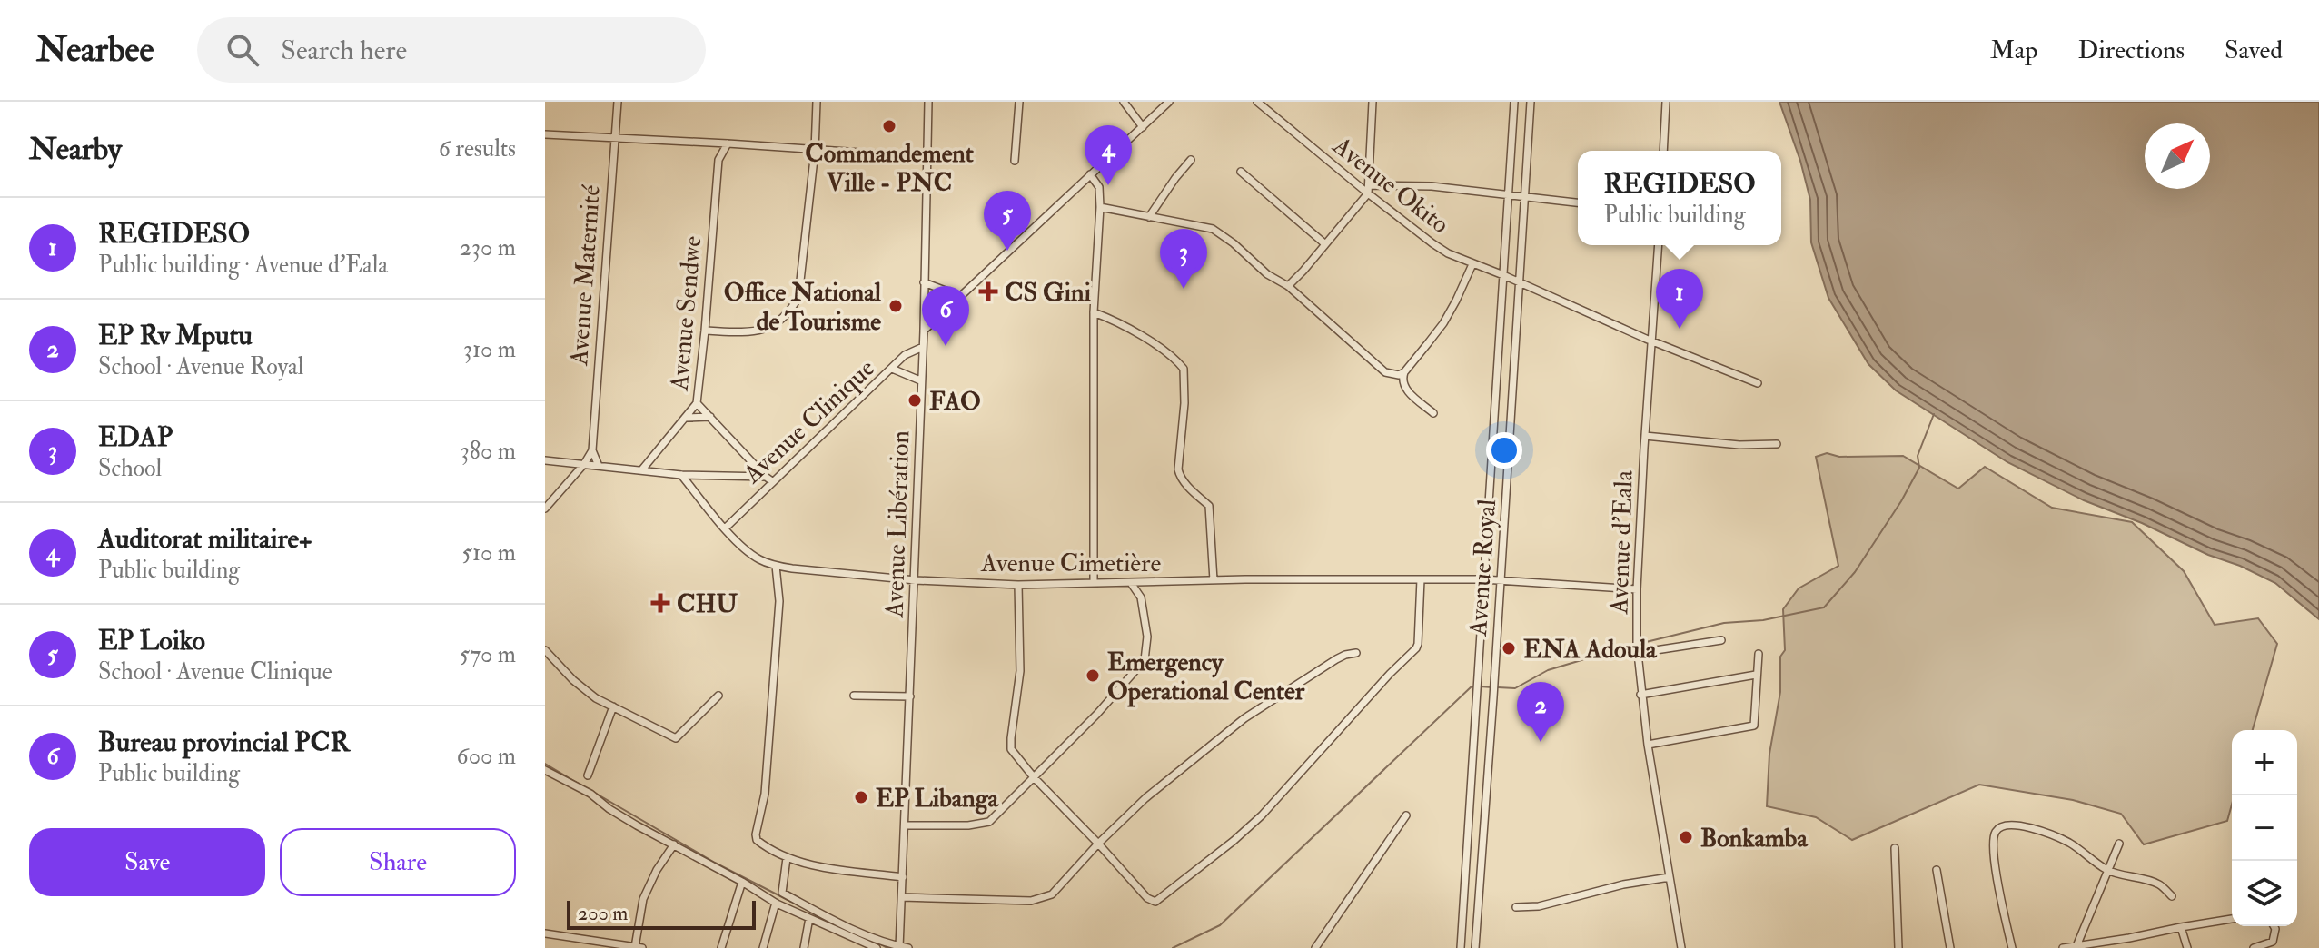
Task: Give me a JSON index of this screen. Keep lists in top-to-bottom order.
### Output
{
  "streets": {
    "street": [
      "Avenue Okito",
      "Avenue Maternité",
      "Avenue Sendwe",
      "Avenue Clinique",
      "Avenue Libération",
      "Avenue d'Eala",
      "Avenue Cimetière",
      "Avenue Royal"
    ]
  },
  "crossings": [
    ["Avenue Okito", "Avenue Royal"],
    ["Avenue Clinique", "Avenue Libération"],
    ["Avenue Clinique", "Avenue Cimetière"],
    ["Avenue Libération", "Avenue Cimetière"],
    ["Avenue d'Eala", "Avenue Cimetière"],
    ["Avenue Cimetière", "Avenue Royal"]
  ],
  "places": {
    "other": [
      "Commandement Ville - PNC",
      "Office National de Tourisme",
      "FAO",
      "ENA Adoula",
      "Emergency Operational Center",
      "EP Libanga",
      "Bonkamba"
    ],
    "health": ["CS Gini", "CHU"]
  },
  "scale_bar": "200 m",
  "north": "top right",
  "page": {
    "header": "Nearbee",
    "search": "Search here",
    "nav": ["Map", "Directions", "Saved"],
    "heading": ["Nearby", "6 results"],
    "pins": [
      "4",
      "5",
      "3",
      "1",
      "6",
      "2"
    ],
    "popup": ["REGIDESO", "Public building"],
    "list": [
      {
        "mark": "1",
        "name": "REGIDESO",
        "note": "Public building · Avenue d'Eala",
        "value": "230 m"
      },
      {
        "mark": "2",
        "name": "EP Rv Mputu",
        "note": "School · Avenue Royal",
        "value": "310 m"
      },
      {
        "mark": "3",
        "name": "EDAP",
        "note": "School",
        "value": "380 m"
      },
      {
        "mark": "4",
        "name": "Auditorat militaire+",
        "note": "Public building",
        "value": "510 m"
      },
      {
        "mark": "5",
        "name": "EP Loiko",
        "note": "School · Avenue Clinique",
        "value": "570 m"
      },
      {
        "mark": "6",
        "name": "Bureau provincial PCR",
        "note": "Public building",
        "value": "600 m"
      }
    ],
    "map_buttons": ["+", "−"],
    "buttons": ["Save", "Share"],
    "scale": "200 m"
  }
}
